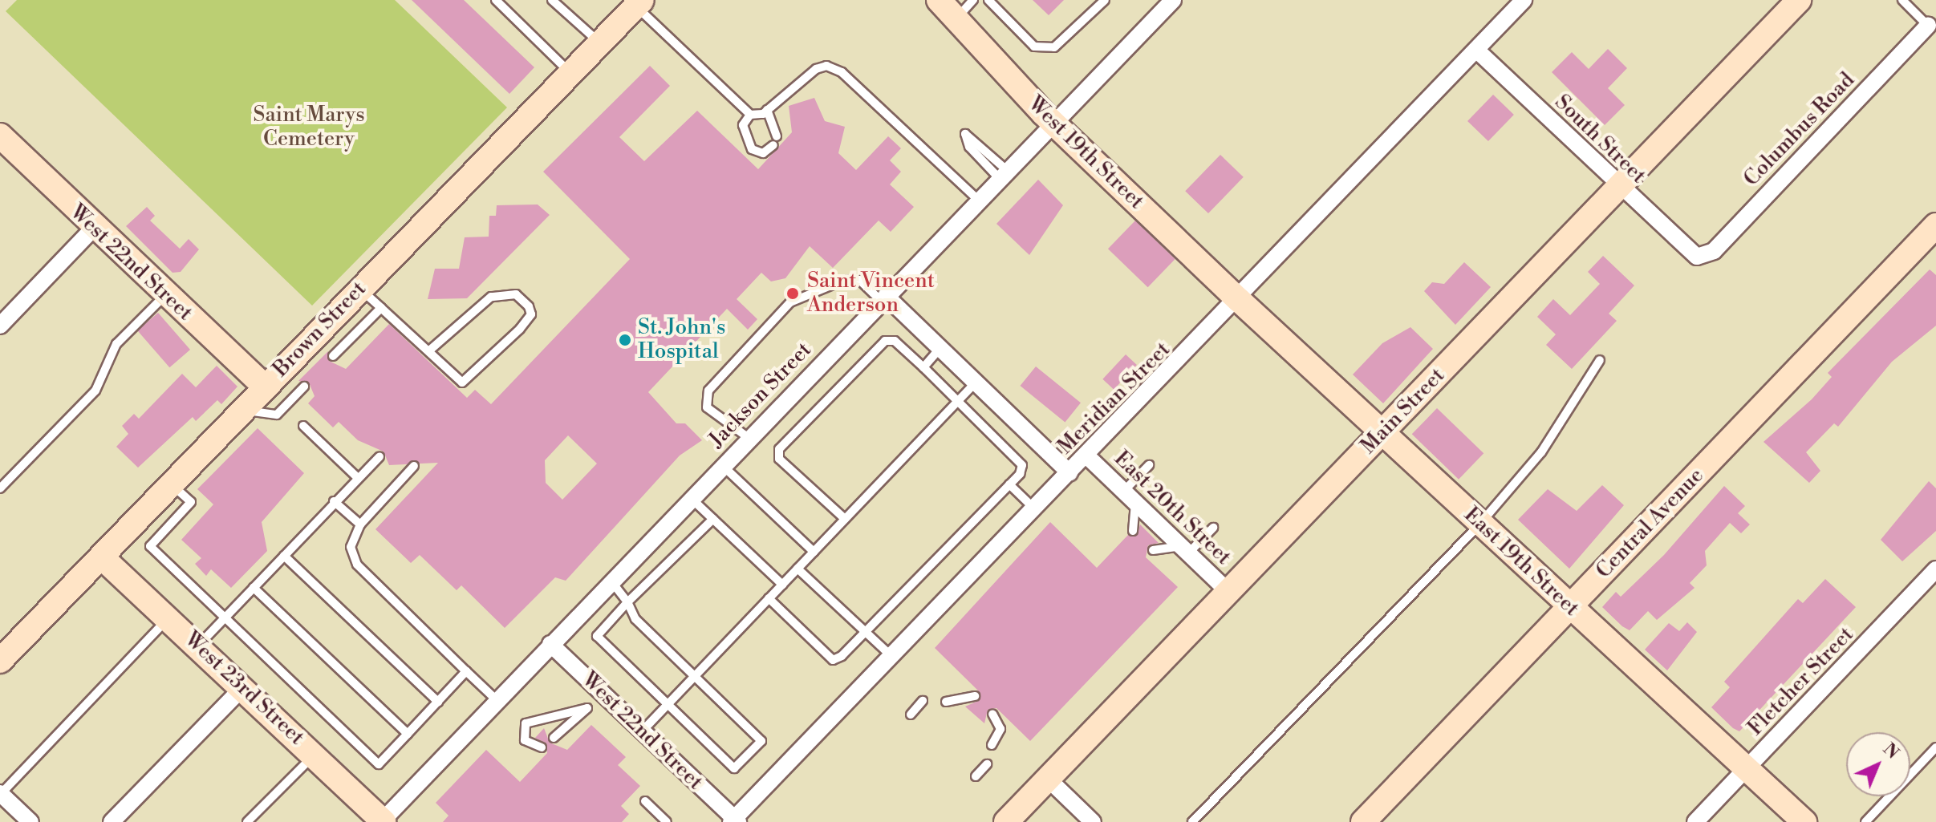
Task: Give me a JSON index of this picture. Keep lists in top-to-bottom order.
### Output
{
  "streets": {
    "street": [
      "Columbus Road",
      "South Street",
      "West 19th Street",
      "West 22nd Street",
      "Brown Street",
      "Jackson Street",
      "Meridian Street",
      "Main Street",
      "East 20th Street",
      "Central Avenue",
      "East 19th Street",
      "Fletcher Street",
      "West 23rd Street"
    ]
  },
  "crossings": [
    ["Columbus Road", "South Street"],
    ["South Street", "Meridian Street"],
    ["South Street", "Main Street"],
    ["West 19th Street", "Jackson Street"],
    ["West 19th Street", "Meridian Street"],
    ["West 19th Street", "East 19th Street"],
    ["West 22nd Street", "Brown Street"],
    ["West 22nd Street", "Jackson Street"],
    ["West 22nd Street", "Meridian Street"],
    ["Brown Street", "West 23rd Street"],
    ["Jackson Street", "West 23rd Street"],
    ["Meridian Street", "East 20th Street"],
    ["Meridian Street", "East 19th Street"],
    ["Main Street", "East 20th Street"],
    ["Main Street", "East 19th Street"],
    ["Central Avenue", "East 19th Street"],
    ["East 19th Street", "Fletcher Street"]
  ],
  "parks": ["Saint Marys Cemetery"],
  "places": ["Saint Vincent Anderson", "St. John's Hospital"],
  "north": "top right"
}
